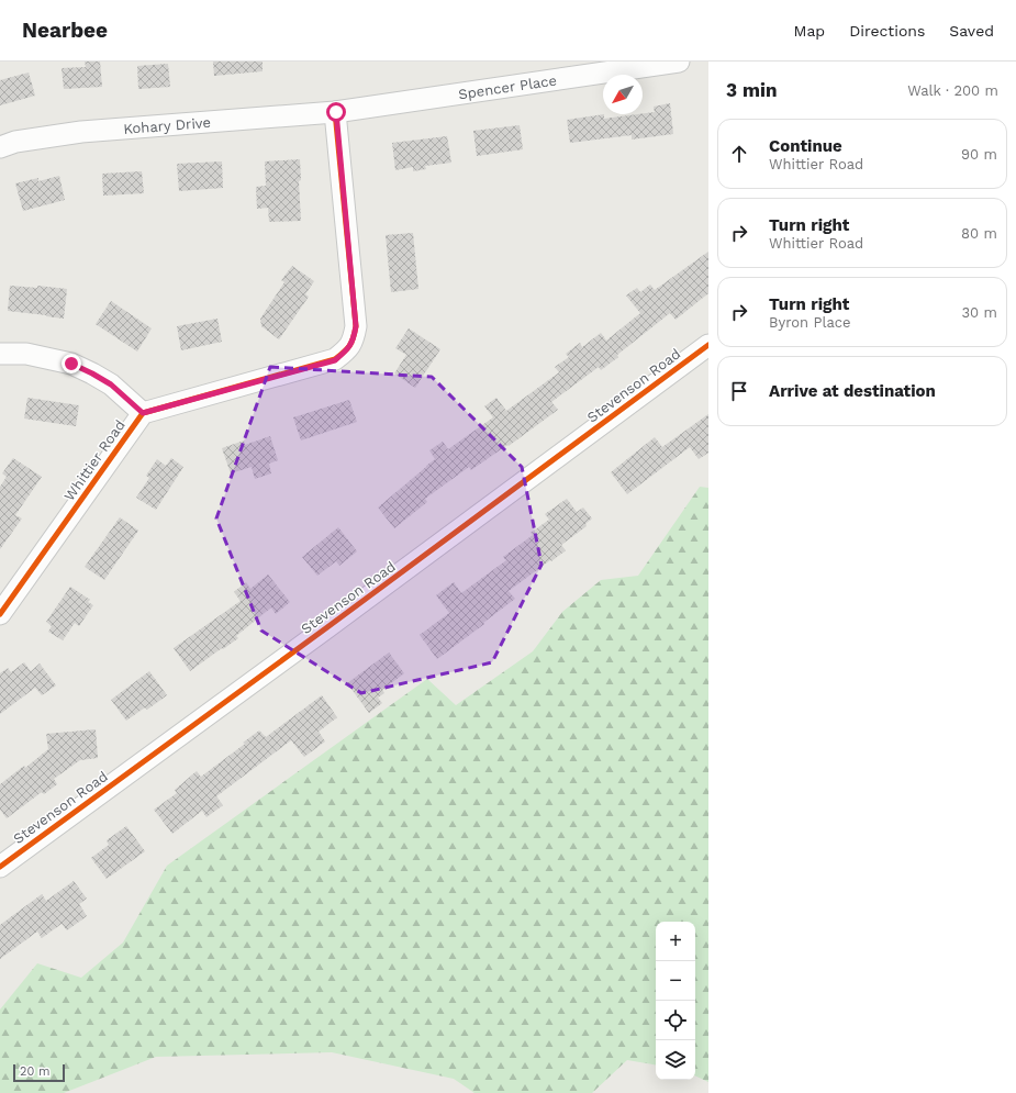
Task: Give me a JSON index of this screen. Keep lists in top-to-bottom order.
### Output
{
  "streets": {
    "street": [
      "Spencer Place",
      "Kohary Drive",
      "Stevenson Road",
      "Whittier Road"
    ]
  },
  "crossings": [
    ["Spencer Place", "Kohary Drive"],
    ["Spencer Place", "Whittier Road"],
    ["Kohary Drive", "Whittier Road"]
  ],
  "scale_bar": "20 m",
  "north": "bottom left",
  "page": {
    "header": "Nearbee",
    "nav": ["Map", "Directions", "Saved"],
    "heading": ["3 min", "Walk · 200 m"],
    "list": [
      ["Continue", "Whittier Road", "90 m"],
      ["Turn right", "Whittier Road", "80 m"],
      ["Turn right", "Byron Place", "30 m"],
      "Arrive at destination"
    ],
    "map_buttons": ["+", "−"],
    "scale": "20 m"
  }
}
